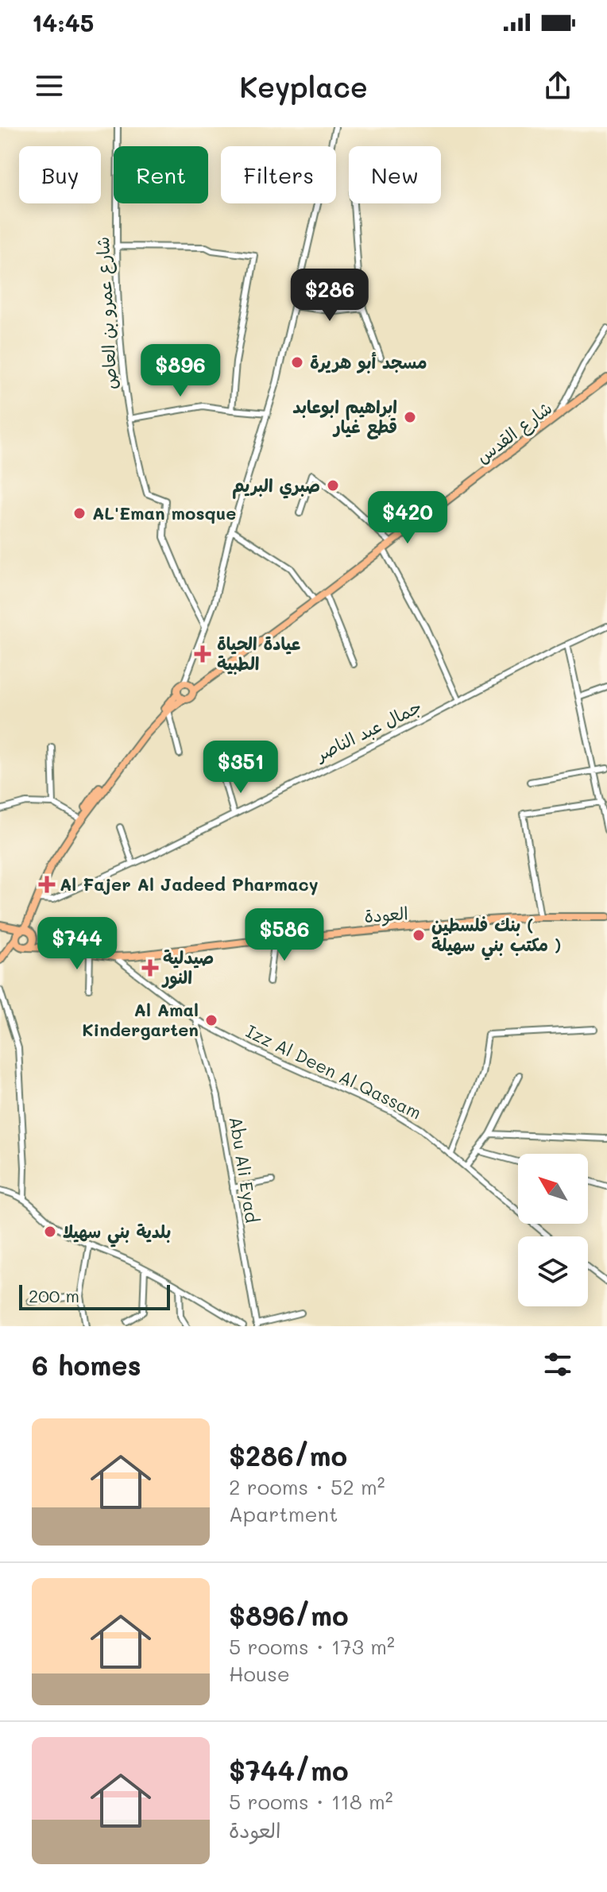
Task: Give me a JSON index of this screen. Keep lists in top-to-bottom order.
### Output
{
  "streets": {
    "main road": ["شارع القدس", "العودة"],
    "street": [
      "شارع عمرو بن العاص",
      "جمال عبد الناصر",
      "Izz Al Deen Al Qassam",
      "Abu Ali Eyad"
    ]
  },
  "crossings": [
    ["العودة", "Izz Al Deen Al Qassam"],
    ["Izz Al Deen Al Qassam", "Abu Ali Eyad"]
  ],
  "places": {
    "other": [
      "مسجد أبو هريرة",
      "ابراهيم ابوعابد قطع غيار",
      "صبري البريم",
      "AL'Eman mosque",
      "بنك فلسطين ( مكتب بني سهيلة )",
      "Al Amal Kindergarten",
      "بلدية بني سهيلا"
    ],
    "health": ["عيادة الحياة الطبية", "Al Fajer Al Jadeed Pharmacy", "صيدلية النور"]
  },
  "scale_bar": "200 m",
  "north": "top left",
  "page": {
    "status": "14:45",
    "header": "Keyplace",
    "chip": [
      "Buy",
      "Rent",
      "Filters",
      "New"
    ],
    "price": [
      "$286",
      "$896",
      "$420",
      "$351",
      "$586",
      "$744"
    ],
    "scale": "200 m",
    "heading": "6 homes",
    "list": [
      {
        "name": "$286/mo",
        "note": "2 rooms · 52 m² · Apartment"
      },
      {
        "name": "$896/mo",
        "note": "5 rooms · 173 m² · House"
      },
      {
        "name": "$744/mo",
        "note": "5 rooms · 118 m² · العودة"
      }
    ]
  }
}
